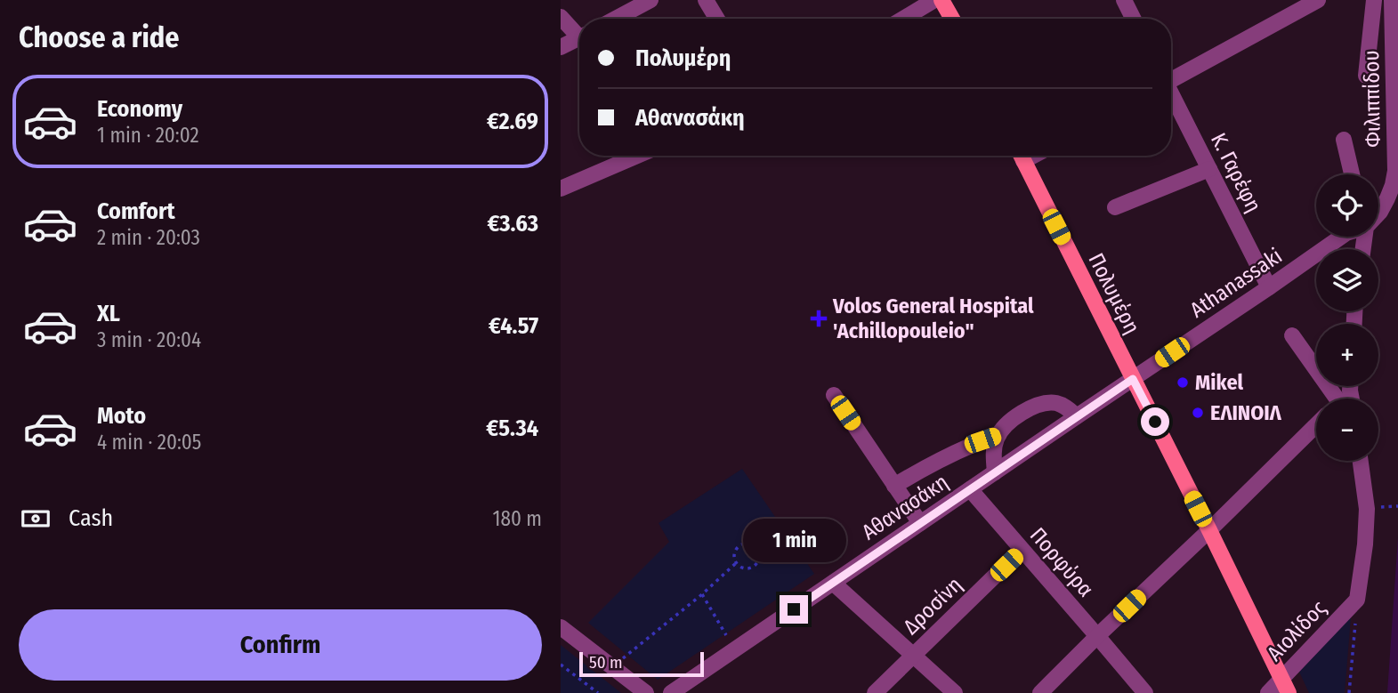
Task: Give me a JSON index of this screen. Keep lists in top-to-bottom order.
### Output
{
  "streets": {
    "main road": ["Πολυμέρη"],
    "street": [
      "Φιλιππίδου",
      "Κ. Γαρέφη",
      "Athanassaki",
      "Αθανασάκη",
      "Πορφύρα",
      "Δροσίνη",
      "Αιολίδος"
    ]
  },
  "crossings": [
    ["Κ. Γαρέφη", "Athanassaki"],
    ["Athanassaki", "Πολυμέρη"],
    ["Athanassaki", "Αθανασάκη"],
    ["Πολυμέρη", "Αθανασάκη"],
    ["Πολυμέρη", "Αιολίδος"],
    ["Αθανασάκη", "Πορφύρα"],
    ["Πορφύρα", "Δροσίνη"]
  ],
  "places": {
    "health": ["Volos General Hospital 'Achillopouleio\""],
    "other": ["Mikel", "ΕΛΙΝΟΙΛ"]
  },
  "scale_bar": "50 m",
  "page": {
    "heading": "Choose a ride",
    "banner": ["Πολυμέρη", "Αθανασάκη"],
    "list": [
      {
        "name": "Economy",
        "note": "1 min · 20:02",
        "value": "€2.69"
      },
      {
        "name": "Comfort",
        "note": "2 min · 20:03",
        "value": "€3.63"
      },
      {
        "name": "XL",
        "note": "3 min · 20:04",
        "value": "€4.57"
      },
      {
        "name": "Moto",
        "note": "4 min · 20:05",
        "value": "€5.34"
      }
    ],
    "map_buttons": ["+", "−"],
    "pay": ["Cash", "180 m"],
    "bubble": "1 min",
    "buttons": "Confirm",
    "scale": "50 m"
  }
}
